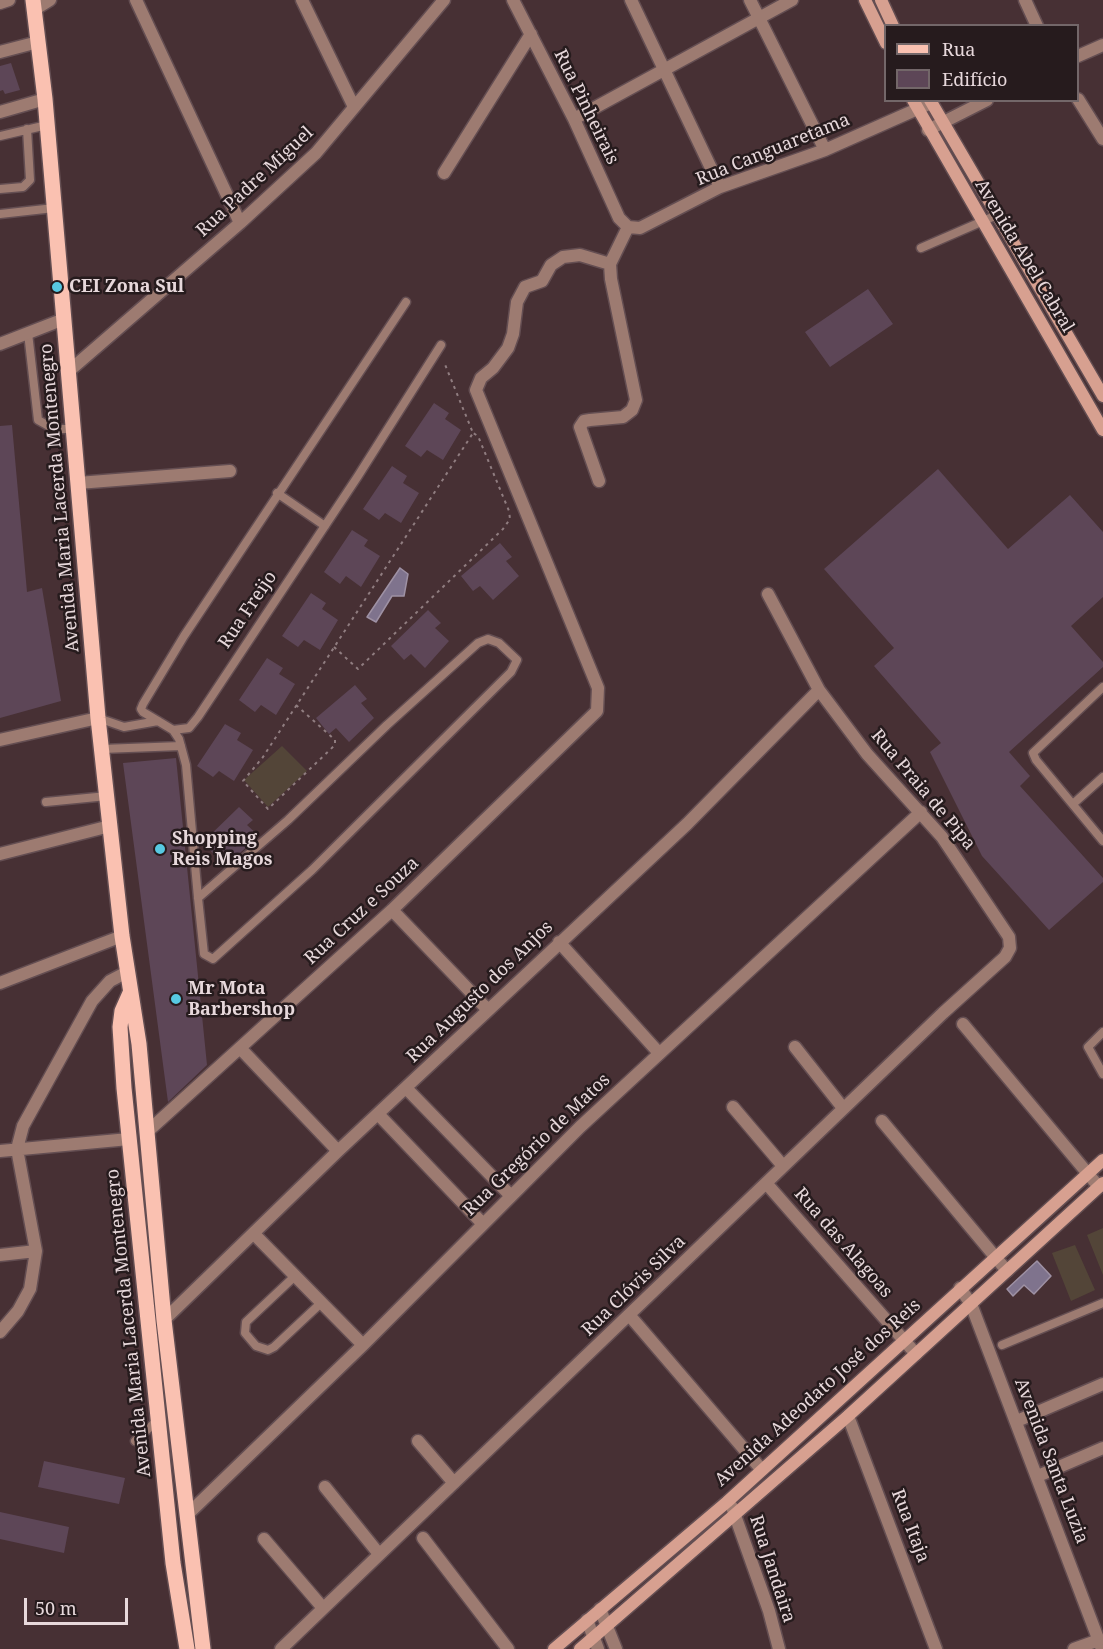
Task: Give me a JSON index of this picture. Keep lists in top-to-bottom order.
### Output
{
  "streets": {
    "main road": ["Avenida Abel Cabral", "Avenida Maria Lacerda Montenegro", "Avenida Adeodato José dos Reis"],
    "street": [
      "Rua Pinheirais",
      "Rua Canguaretama",
      "Rua Padre Miguel",
      "Rua Praia de Pipa",
      "Rua Cruz e Souza",
      "Rua Augusto dos Anjos",
      "Rua Gregório de Matos",
      "Rua das Alagoas",
      "Rua Clóvis Silva",
      "Avenida Santa Luzia",
      "Rua Itaja",
      "Rua Jandaira"
    ],
    "lane": ["Rua Freijo"]
  },
  "crossings": [
    ["Rua Pinheirais", "Rua Canguaretama"],
    ["Rua Canguaretama", "Avenida Abel Cabral"],
    ["Rua Padre Miguel", "Avenida Maria Lacerda Montenegro"],
    ["Avenida Maria Lacerda Montenegro", "Rua Cruz e Souza"],
    ["Avenida Maria Lacerda Montenegro", "Rua Augusto dos Anjos"],
    ["Avenida Maria Lacerda Montenegro", "Rua Gregório de Matos"],
    ["Rua Praia de Pipa", "Rua Augusto dos Anjos"],
    ["Rua Praia de Pipa", "Rua Gregório de Matos"],
    ["Rua Praia de Pipa", "Rua Clóvis Silva"],
    ["Rua das Alagoas", "Rua Clóvis Silva"],
    ["Rua das Alagoas", "Avenida Adeodato José dos Reis"],
    ["Avenida Adeodato José dos Reis", "Avenida Santa Luzia"],
    ["Avenida Adeodato José dos Reis", "Rua Itaja"],
    ["Avenida Adeodato José dos Reis", "Rua Jandaira"]
  ],
  "places": ["CEI Zona Sul", "Shopping Reis Magos", "Mr Mota Barbershop"],
  "legend": ["Rua", "Edifício"],
  "scale_bar": "50 m"
}
